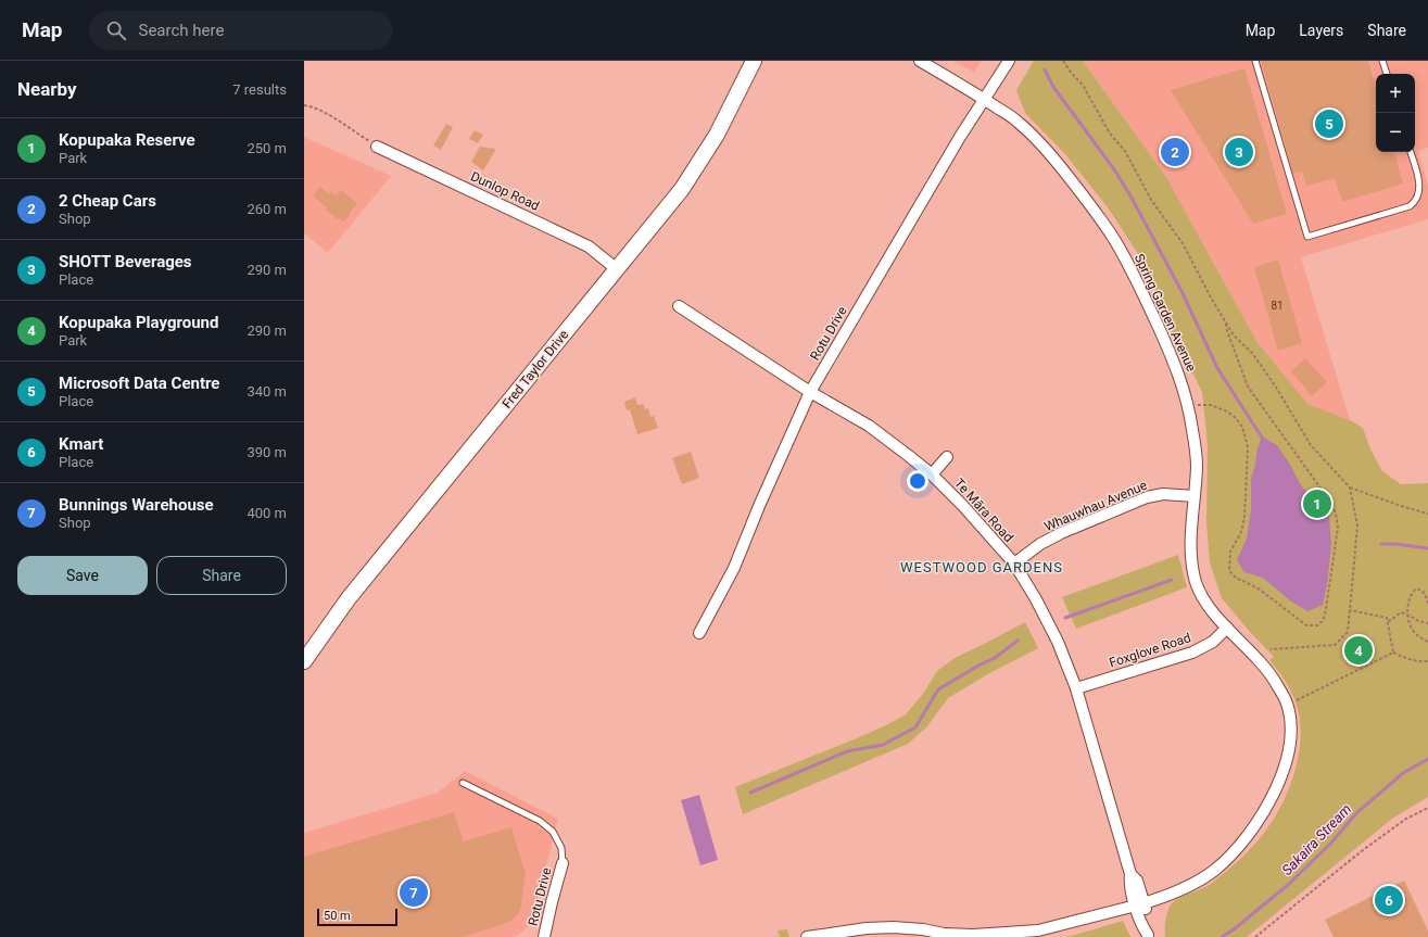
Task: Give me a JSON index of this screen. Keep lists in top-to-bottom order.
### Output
{
  "streets": {
    "main road": ["Fred Taylor Drive"],
    "street": [
      "Dunlop Road",
      "Spring Garden Avenue",
      "Rotu Drive",
      "Whauwhau Avenue",
      "Te Māra Road",
      "Foxglove Road"
    ]
  },
  "crossings": [
    ["Dunlop Road", "Fred Taylor Drive"],
    ["Spring Garden Avenue", "Rotu Drive"],
    ["Spring Garden Avenue", "Whauwhau Avenue"],
    ["Spring Garden Avenue", "Te Māra Road"],
    ["Spring Garden Avenue", "Foxglove Road"],
    ["Rotu Drive", "Te Māra Road"],
    ["Whauwhau Avenue", "Te Māra Road"],
    ["Te Māra Road", "Foxglove Road"]
  ],
  "districts": ["WESTWOOD GARDENS"],
  "water": ["Sakaira Stream"],
  "house_numbers": ["81"],
  "scale_bar": "50 m",
  "page": {
    "header": "Map",
    "search": "Search here",
    "nav": ["Map", "Layers", "Share"],
    "heading": ["Nearby", "7 results"],
    "map_buttons": ["+", "−"],
    "pins": [
      "5",
      "2",
      "3",
      "1",
      "4",
      "7",
      "6"
    ],
    "list": [
      {
        "mark": "1",
        "name": "Kopupaka Reserve",
        "note": "Park",
        "value": "250 m"
      },
      {
        "mark": "2",
        "name": "2 Cheap Cars",
        "note": "Shop",
        "value": "260 m"
      },
      {
        "mark": "3",
        "name": "SHOTT Beverages",
        "note": "Place",
        "value": "290 m"
      },
      {
        "mark": "4",
        "name": "Kopupaka Playground",
        "note": "Park",
        "value": "290 m"
      },
      {
        "mark": "5",
        "name": "Microsoft Data Centre",
        "note": "Place",
        "value": "340 m"
      },
      {
        "mark": "6",
        "name": "Kmart",
        "note": "Place",
        "value": "390 m"
      },
      {
        "mark": "7",
        "name": "Bunnings Warehouse",
        "note": "Shop",
        "value": "400 m"
      }
    ],
    "buttons": ["Save", "Share"],
    "scale": "50 m"
  }
}
